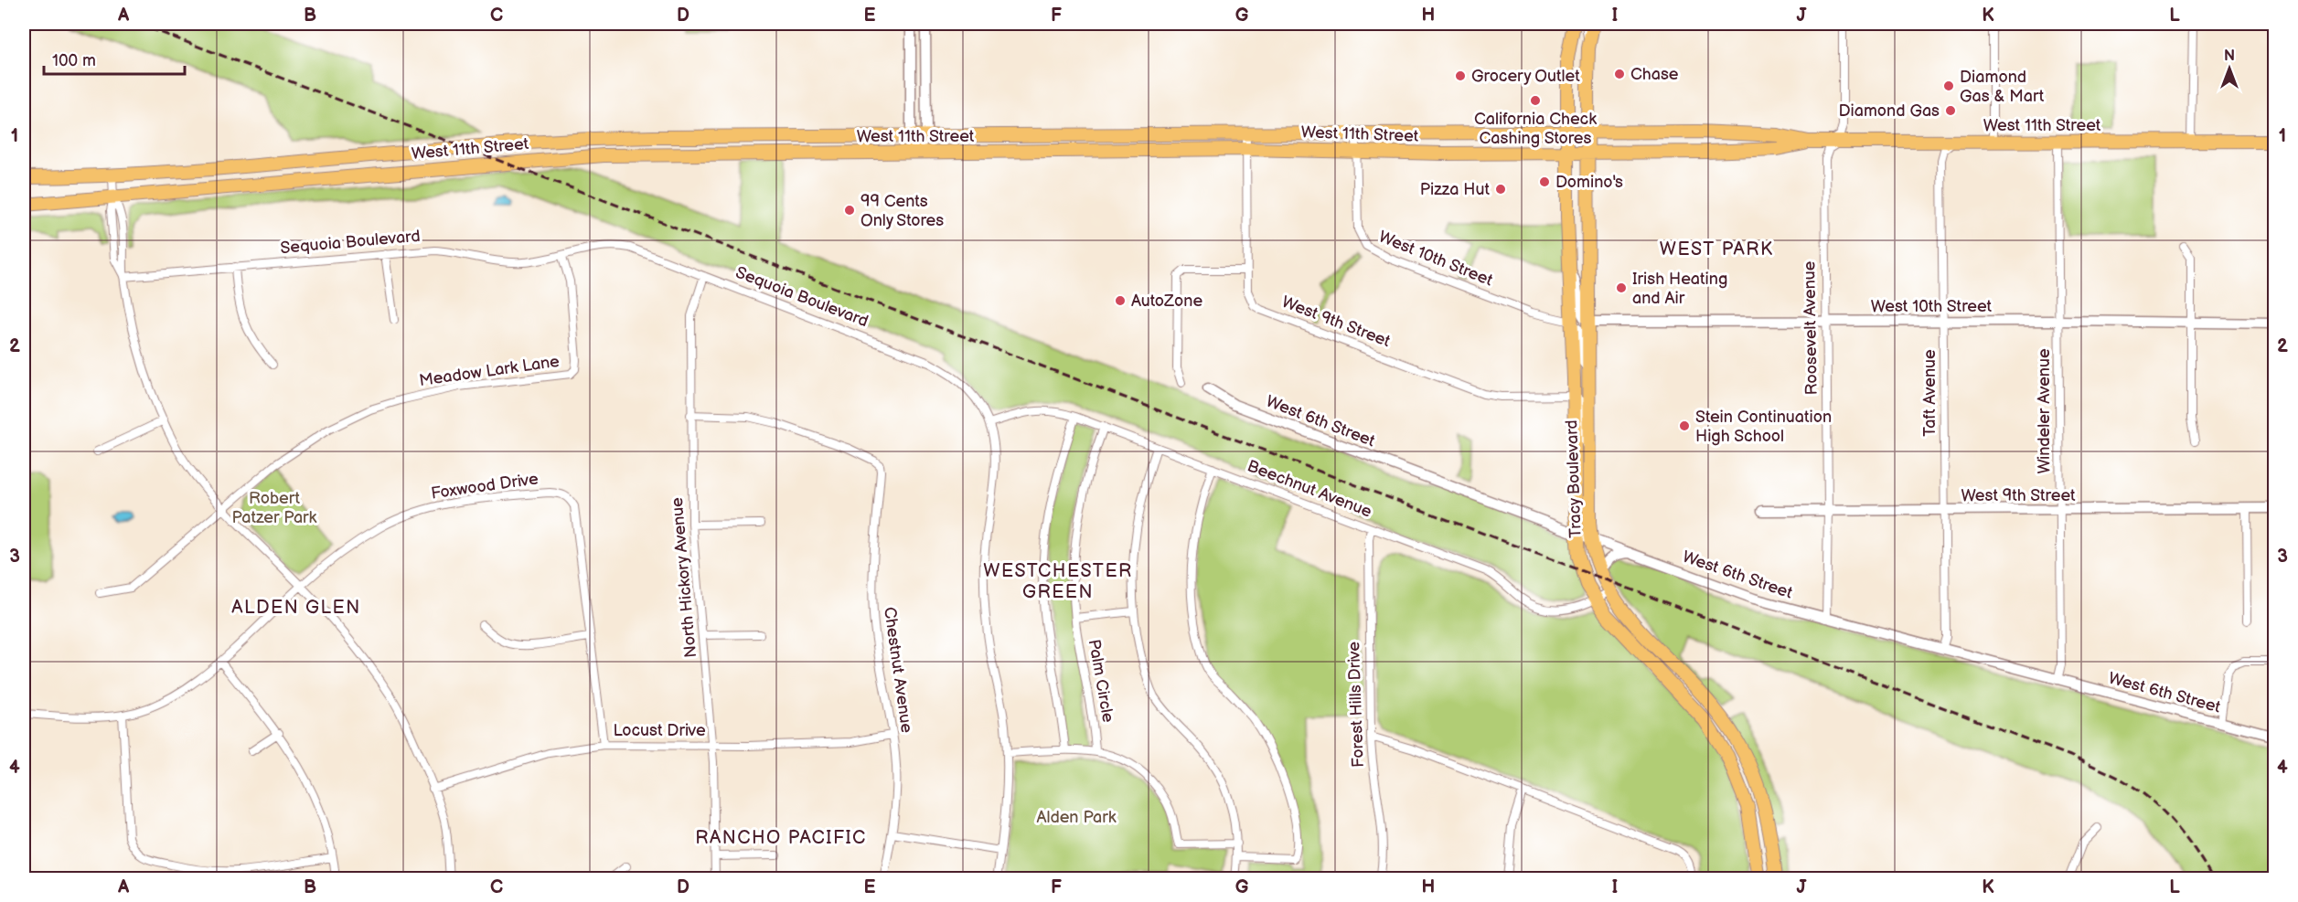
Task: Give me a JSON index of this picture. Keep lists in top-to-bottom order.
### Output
{
  "streets": {
    "main road": ["West 11th Street", "Tracy Boulevard"],
    "street": [
      "Sequoia Boulevard",
      "West 10th Street",
      "West 9th Street",
      "Roosevelt Avenue",
      "Meadow Lark Lane",
      "Taft Avenue",
      "Windeler Avenue",
      "West 6th Street",
      "Foxwood Drive",
      "Beechnut Avenue",
      "North Hickory Avenue",
      "Chestnut Avenue",
      "Palm Circle",
      "Forest Hills Drive",
      "Locust Drive"
    ]
  },
  "crossings": [
    ["West 11th Street", "West 10th Street"],
    ["West 11th Street", "West 9th Street"],
    ["West 11th Street", "Roosevelt Avenue"],
    ["West 11th Street", "Taft Avenue"],
    ["West 11th Street", "Windeler Avenue"],
    ["West 11th Street", "Tracy Boulevard"],
    ["Sequoia Boulevard", "Meadow Lark Lane"],
    ["Sequoia Boulevard", "Beechnut Avenue"],
    ["Sequoia Boulevard", "North Hickory Avenue"],
    ["West 10th Street", "Roosevelt Avenue"],
    ["West 10th Street", "Taft Avenue"],
    ["West 10th Street", "Windeler Avenue"],
    ["West 10th Street", "Tracy Boulevard"],
    ["West 9th Street", "Roosevelt Avenue"],
    ["West 9th Street", "Taft Avenue"],
    ["West 9th Street", "Windeler Avenue"],
    ["West 9th Street", "Tracy Boulevard"],
    ["Roosevelt Avenue", "West 6th Street"],
    ["Taft Avenue", "West 6th Street"],
    ["Windeler Avenue", "West 6th Street"],
    ["West 6th Street", "Tracy Boulevard"],
    ["Tracy Boulevard", "Beechnut Avenue"],
    ["Foxwood Drive", "Locust Drive"],
    ["Beechnut Avenue", "Palm Circle"],
    ["Beechnut Avenue", "Forest Hills Drive"],
    ["North Hickory Avenue", "Chestnut Avenue"],
    ["North Hickory Avenue", "Locust Drive"],
    ["Chestnut Avenue", "Locust Drive"]
  ],
  "districts": [
    "WEST PARK",
    "WESTCHESTER GREEN",
    "ALDEN GLEN",
    "RANCHO PACIFIC"
  ],
  "parks": ["Robert Patzer Park", "Alden Park"],
  "places": [
    "Chase",
    "Grocery Outlet",
    "Diamond Gas & Mart",
    "California Check Cashing Stores",
    "Diamond Gas",
    "Domino's",
    "Pizza Hut",
    "99 Cents Only Stores",
    "Irish Heating and Air",
    "AutoZone",
    "Stein Continuation High School"
  ],
  "scale_bar": "100 m",
  "north": "top",
  "grid": {
    "columns": [
      "A",
      "B",
      "C",
      "D",
      "E",
      "F",
      "G",
      "H",
      "I",
      "J",
      "K",
      "L"
    ],
    "rows": [
      "1",
      "2",
      "3",
      "4"
    ]
  }
}
